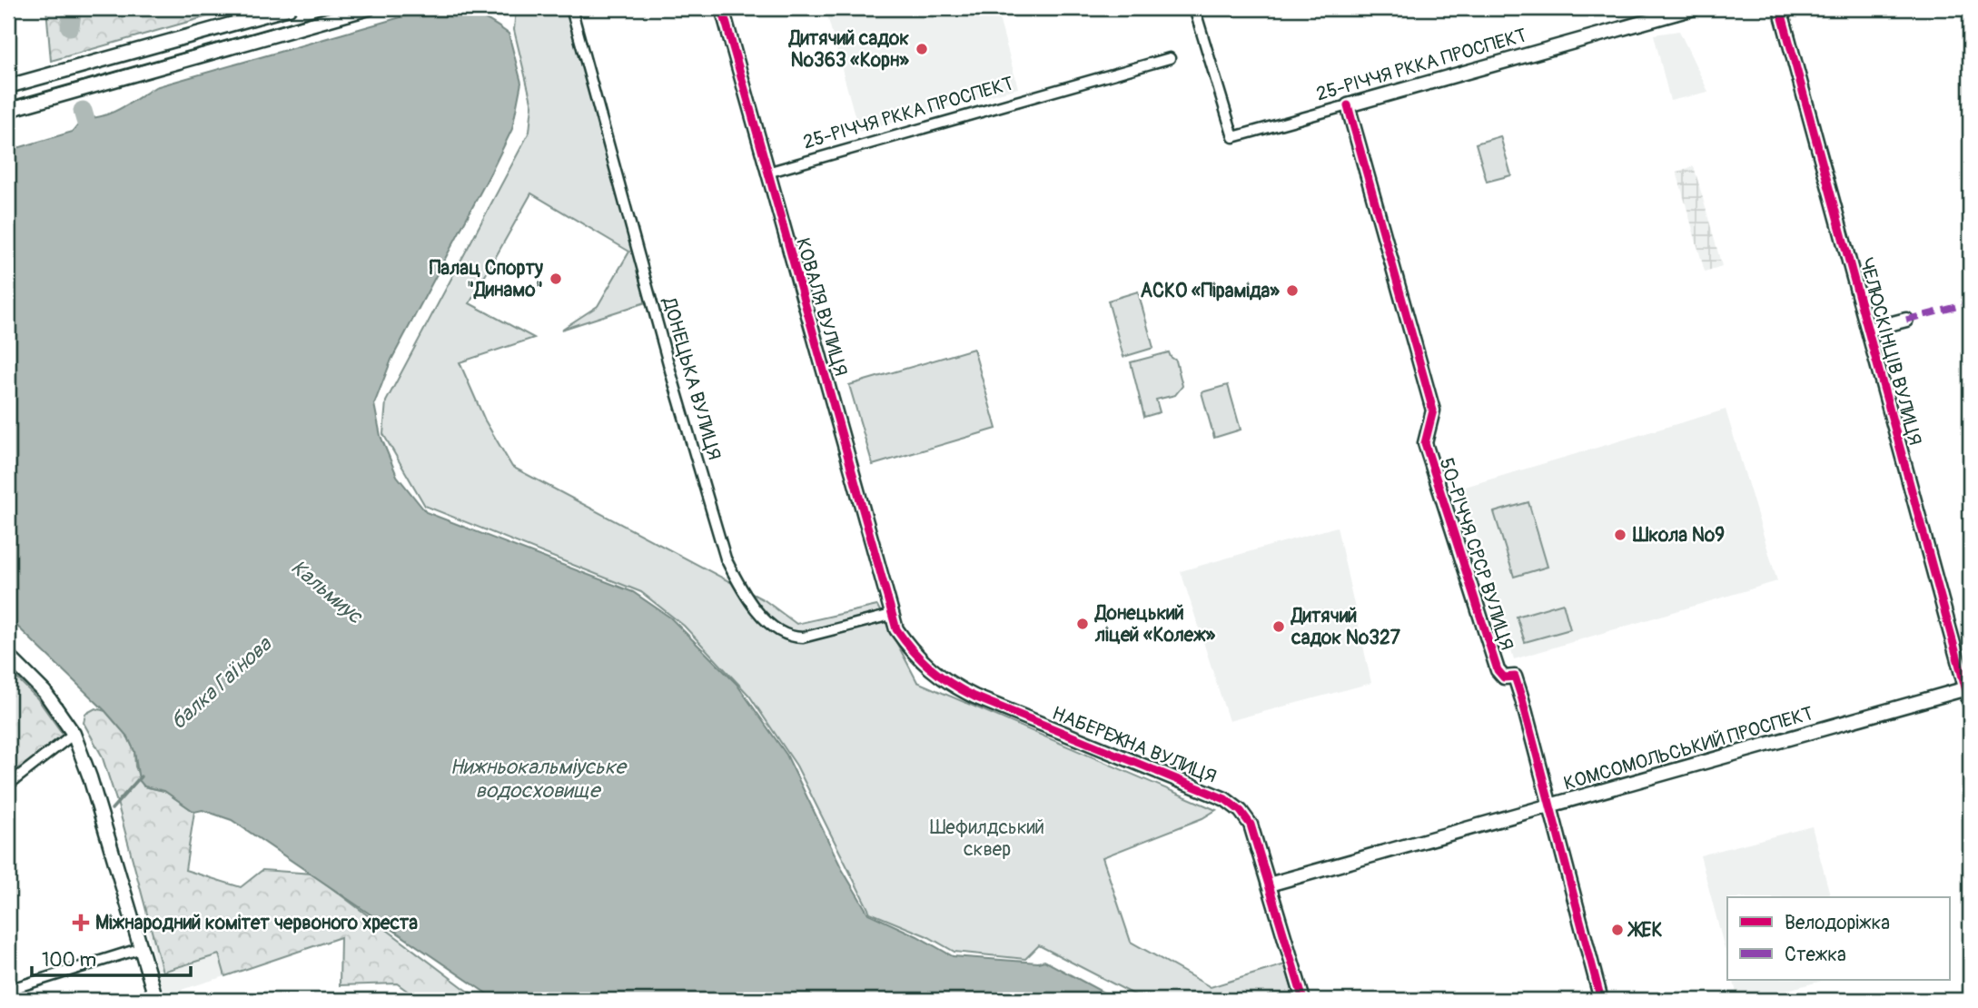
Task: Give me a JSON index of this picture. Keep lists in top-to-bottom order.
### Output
{
  "streets": {
    "street": [
      "25-РІЧЧЯ РККА ПРОСПЕКТ",
      "КОВАЛЯ ВУЛИЦЯ",
      "ЧЕЛЮСКІНЦІВ ВУЛИЦЯ",
      "ДОНЕЦЬКА ВУЛИЦЯ",
      "50-РІЧЧЯ СРСР ВУЛИЦЯ",
      "НАБЕРЕЖНА ВУЛИЦЯ",
      "КОМСОМОЛЬСЬКИЙ ПРОСПЕКТ"
    ]
  },
  "crossings": [
    ["25-РІЧЧЯ РККА ПРОСПЕКТ", "КОВАЛЯ ВУЛИЦЯ"],
    ["25-РІЧЧЯ РККА ПРОСПЕКТ", "50-РІЧЧЯ СРСР ВУЛИЦЯ"],
    ["КОВАЛЯ ВУЛИЦЯ", "ДОНЕЦЬКА ВУЛИЦЯ"],
    ["КОВАЛЯ ВУЛИЦЯ", "НАБЕРЕЖНА ВУЛИЦЯ"],
    ["ЧЕЛЮСКІНЦІВ ВУЛИЦЯ", "КОМСОМОЛЬСЬКИЙ ПРОСПЕКТ"],
    ["ДОНЕЦЬКА ВУЛИЦЯ", "НАБЕРЕЖНА ВУЛИЦЯ"],
    ["50-РІЧЧЯ СРСР ВУЛИЦЯ", "КОМСОМОЛЬСЬКИЙ ПРОСПЕКТ"],
    ["НАБЕРЕЖНА ВУЛИЦЯ", "КОМСОМОЛЬСЬКИЙ ПРОСПЕКТ"]
  ],
  "water": ["Кальмиус", "балка Гаїнова", "Нижньокальміуське водосховище"],
  "parks": ["Шефилдський сквер"],
  "places": {
    "other": [
      "Дитячий садок №363 «Корн»",
      "Палац Спорту \"Динамо\"",
      "АСКО «Піраміда»",
      "Школа №9",
      "Донецький ліцей «Колеж»",
      "Дитячий садок №327",
      "ЖЕК"
    ],
    "health": ["Міжнародний комітет червоного хреста"]
  },
  "legend": ["Велодоріжка", "Стежка"],
  "scale_bar": "100 m"
}
